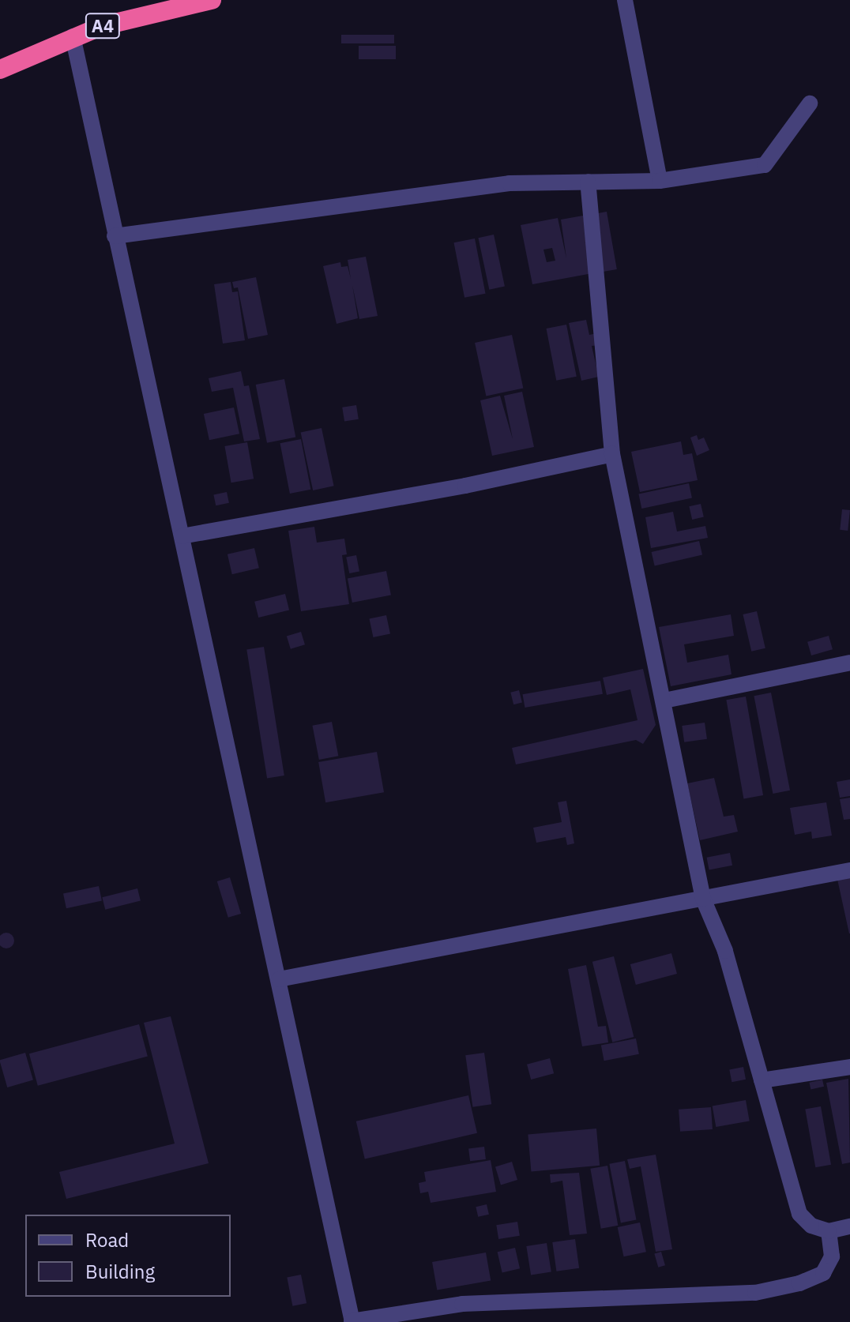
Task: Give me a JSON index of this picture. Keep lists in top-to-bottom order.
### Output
{
  "streets": {
    "highway": ["A4"]
  },
  "legend": ["Road", "Building"]
}
